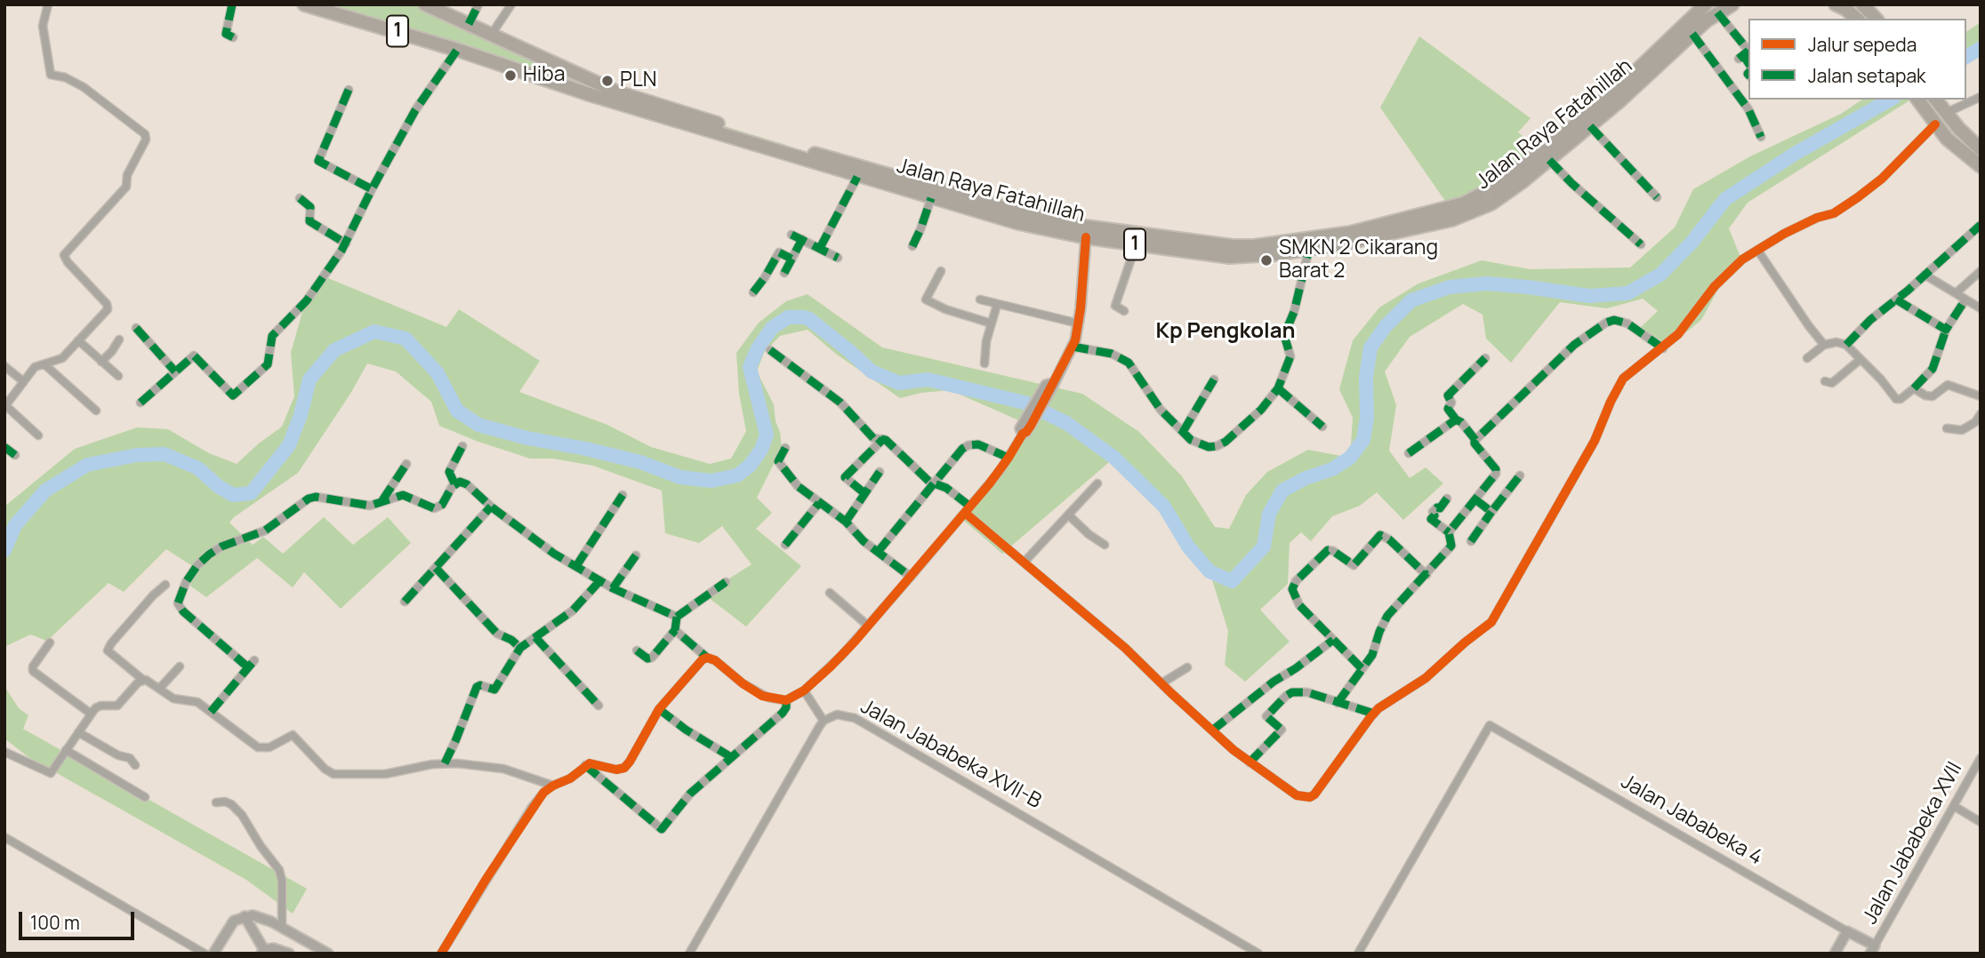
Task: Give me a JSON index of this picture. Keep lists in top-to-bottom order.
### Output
{
  "streets": {
    "highway": ["1", "Jalan Raya Fatahillah"],
    "street": ["Jalan Jababeka XVII-B", "Jalan Jababeka 4", "Jalan Jababeka XVII"]
  },
  "crossings": [
    ["Jalan Jababeka 4", "Jalan Jababeka XVII"]
  ],
  "districts": ["Kp Pengkolan"],
  "places": ["Hiba", "PLN", "SMKN 2 Cikarang Barat 2"],
  "legend": ["Jalur sepeda", "Jalan setapak"],
  "scale_bar": "100 m"
}
